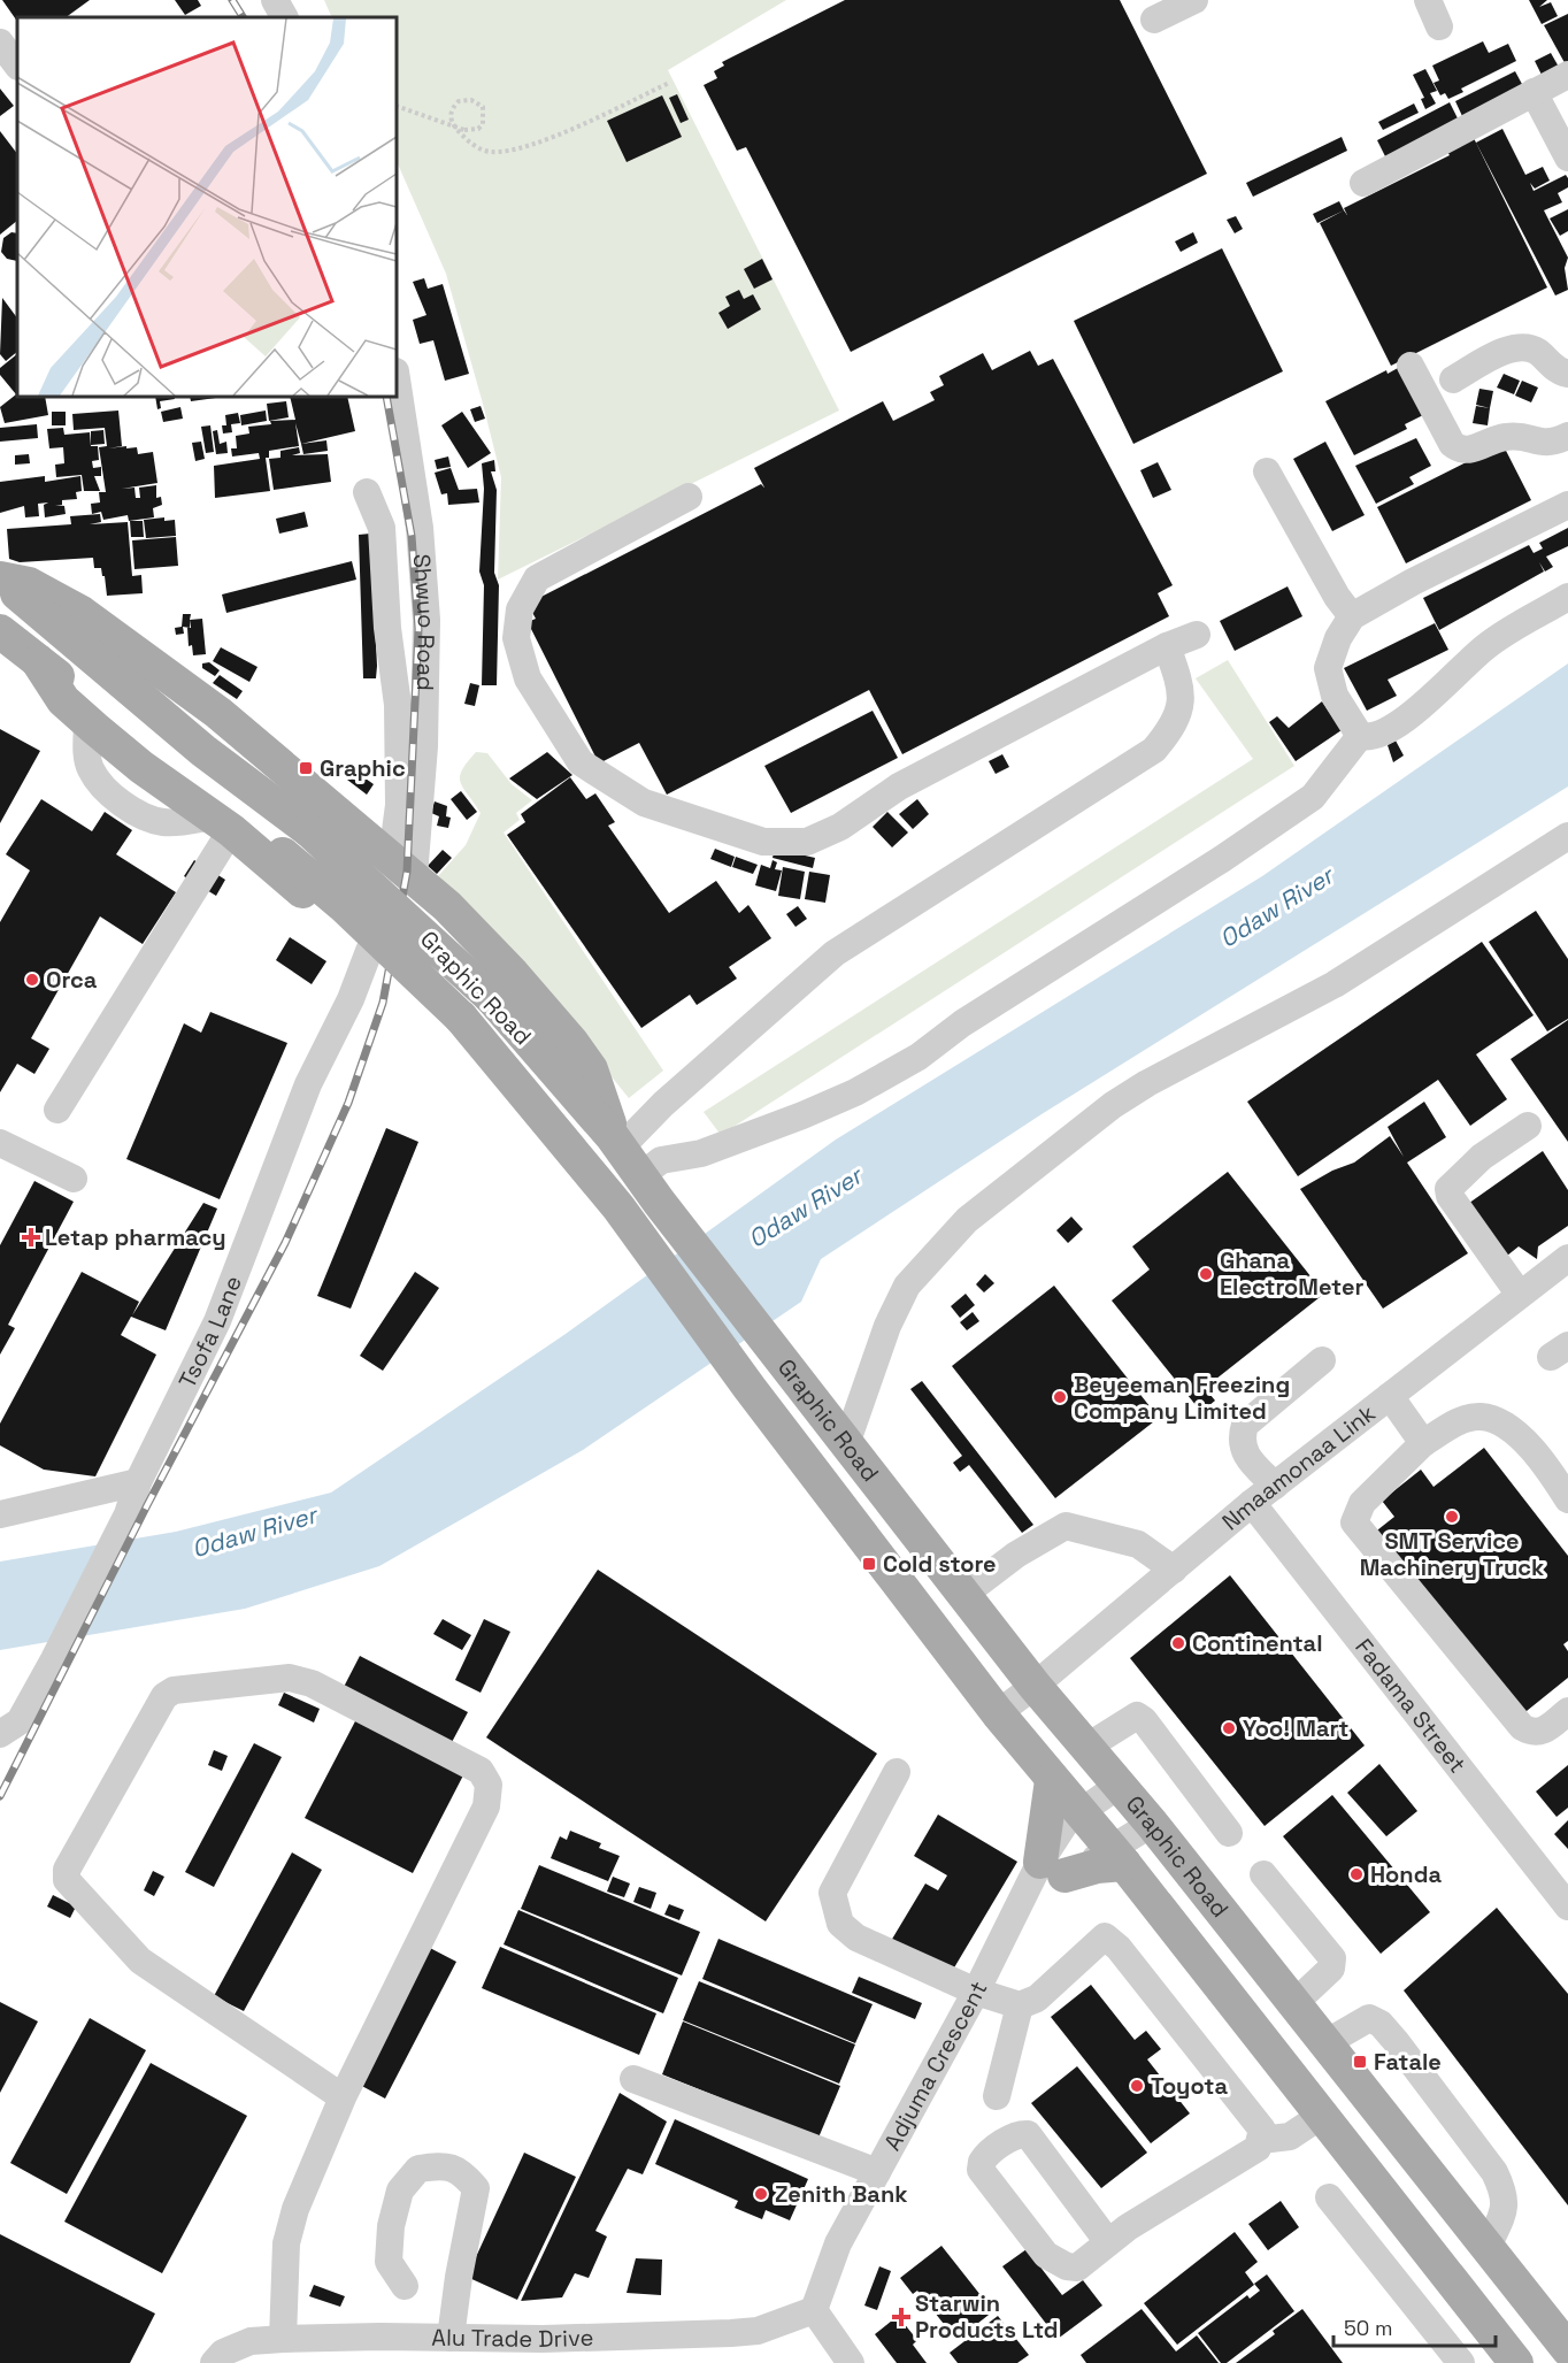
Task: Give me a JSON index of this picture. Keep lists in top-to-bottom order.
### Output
{
  "streets": {
    "main road": ["Graphic Road"],
    "street": [
      "Shwuo Road",
      "Tsofa Lane",
      "Nmaamonaa Link",
      "Fadama Street",
      "Adjuma Crescent",
      "Alu Trade Drive"
    ]
  },
  "crossings": [
    ["Graphic Road", "Nmaamonaa Link"],
    ["Graphic Road", "Adjuma Crescent"],
    ["Nmaamonaa Link", "Fadama Street"],
    ["Adjuma Crescent", "Alu Trade Drive"]
  ],
  "water": ["Odaw River"],
  "places": {
    "transit": ["Graphic", "Cold store", "Fatale"],
    "other": [
      "Orca",
      "Ghana ElectroMeter",
      "Beyeeman Freezing Company Limited",
      "SMT Service Machinery Truck",
      "Continental",
      "Yoo! Mart",
      "Honda",
      "Toyota",
      "Zenith Bank"
    ],
    "health": ["Letap pharmacy", "Starwin Products Ltd"]
  },
  "scale_bar": "50 m"
}
